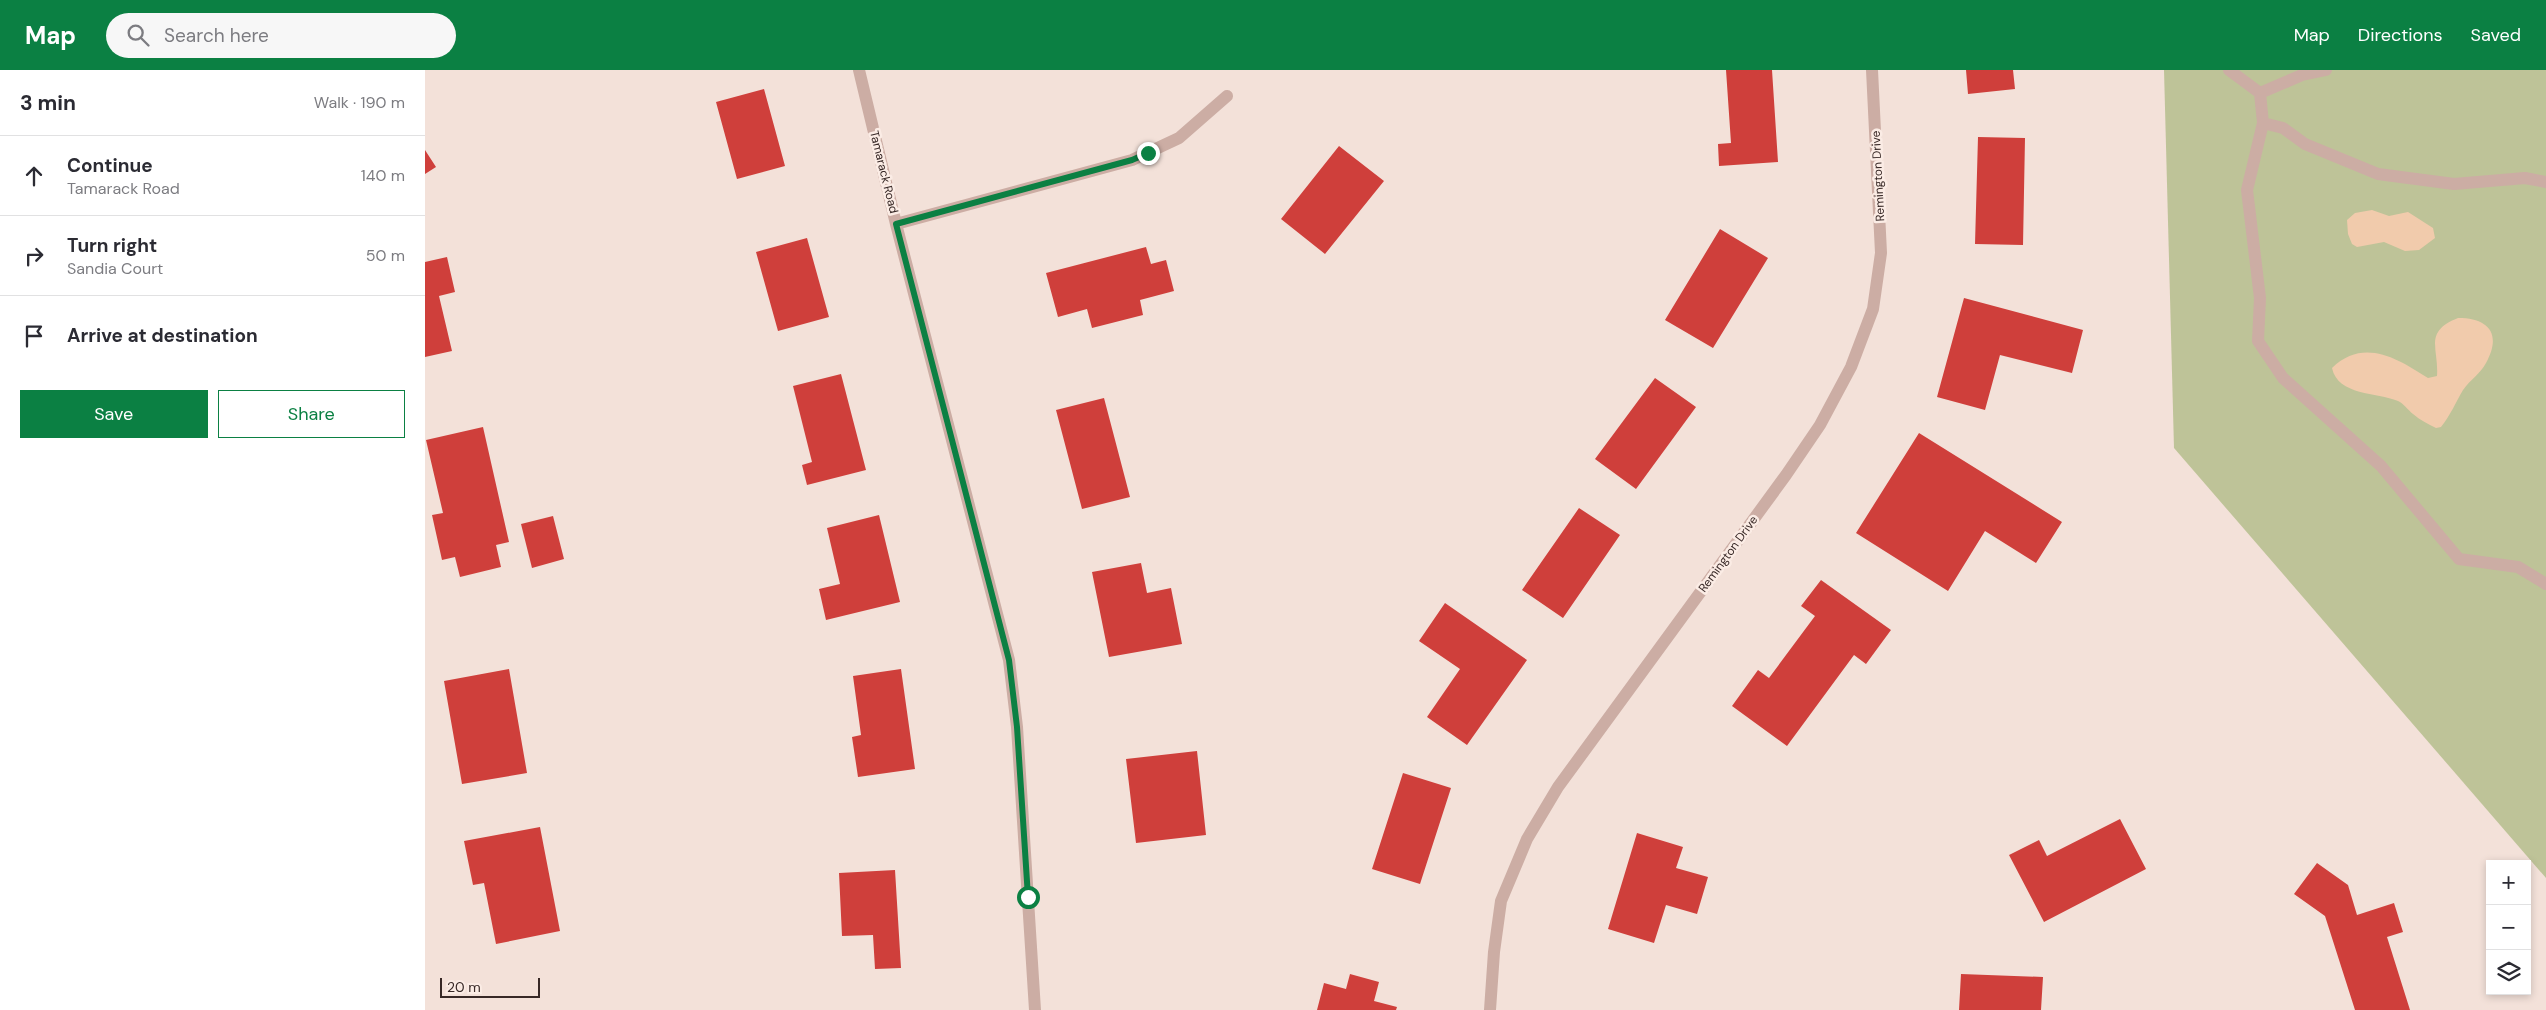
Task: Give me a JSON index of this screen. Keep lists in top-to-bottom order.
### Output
{
  "streets": {
    "street": ["Tamarack Road", "Remington Drive"]
  },
  "scale_bar": "20 m",
  "page": {
    "header": "Map",
    "search": "Search here",
    "nav": ["Map", "Directions", "Saved"],
    "heading": ["3 min", "Walk · 190 m"],
    "list": [
      ["Continue", "Tamarack Road", "140 m"],
      ["Turn right", "Sandia Court", "50 m"],
      "Arrive at destination"
    ],
    "buttons": ["Save", "Share"],
    "map_buttons": ["+", "−"],
    "scale": "20 m"
  }
}
